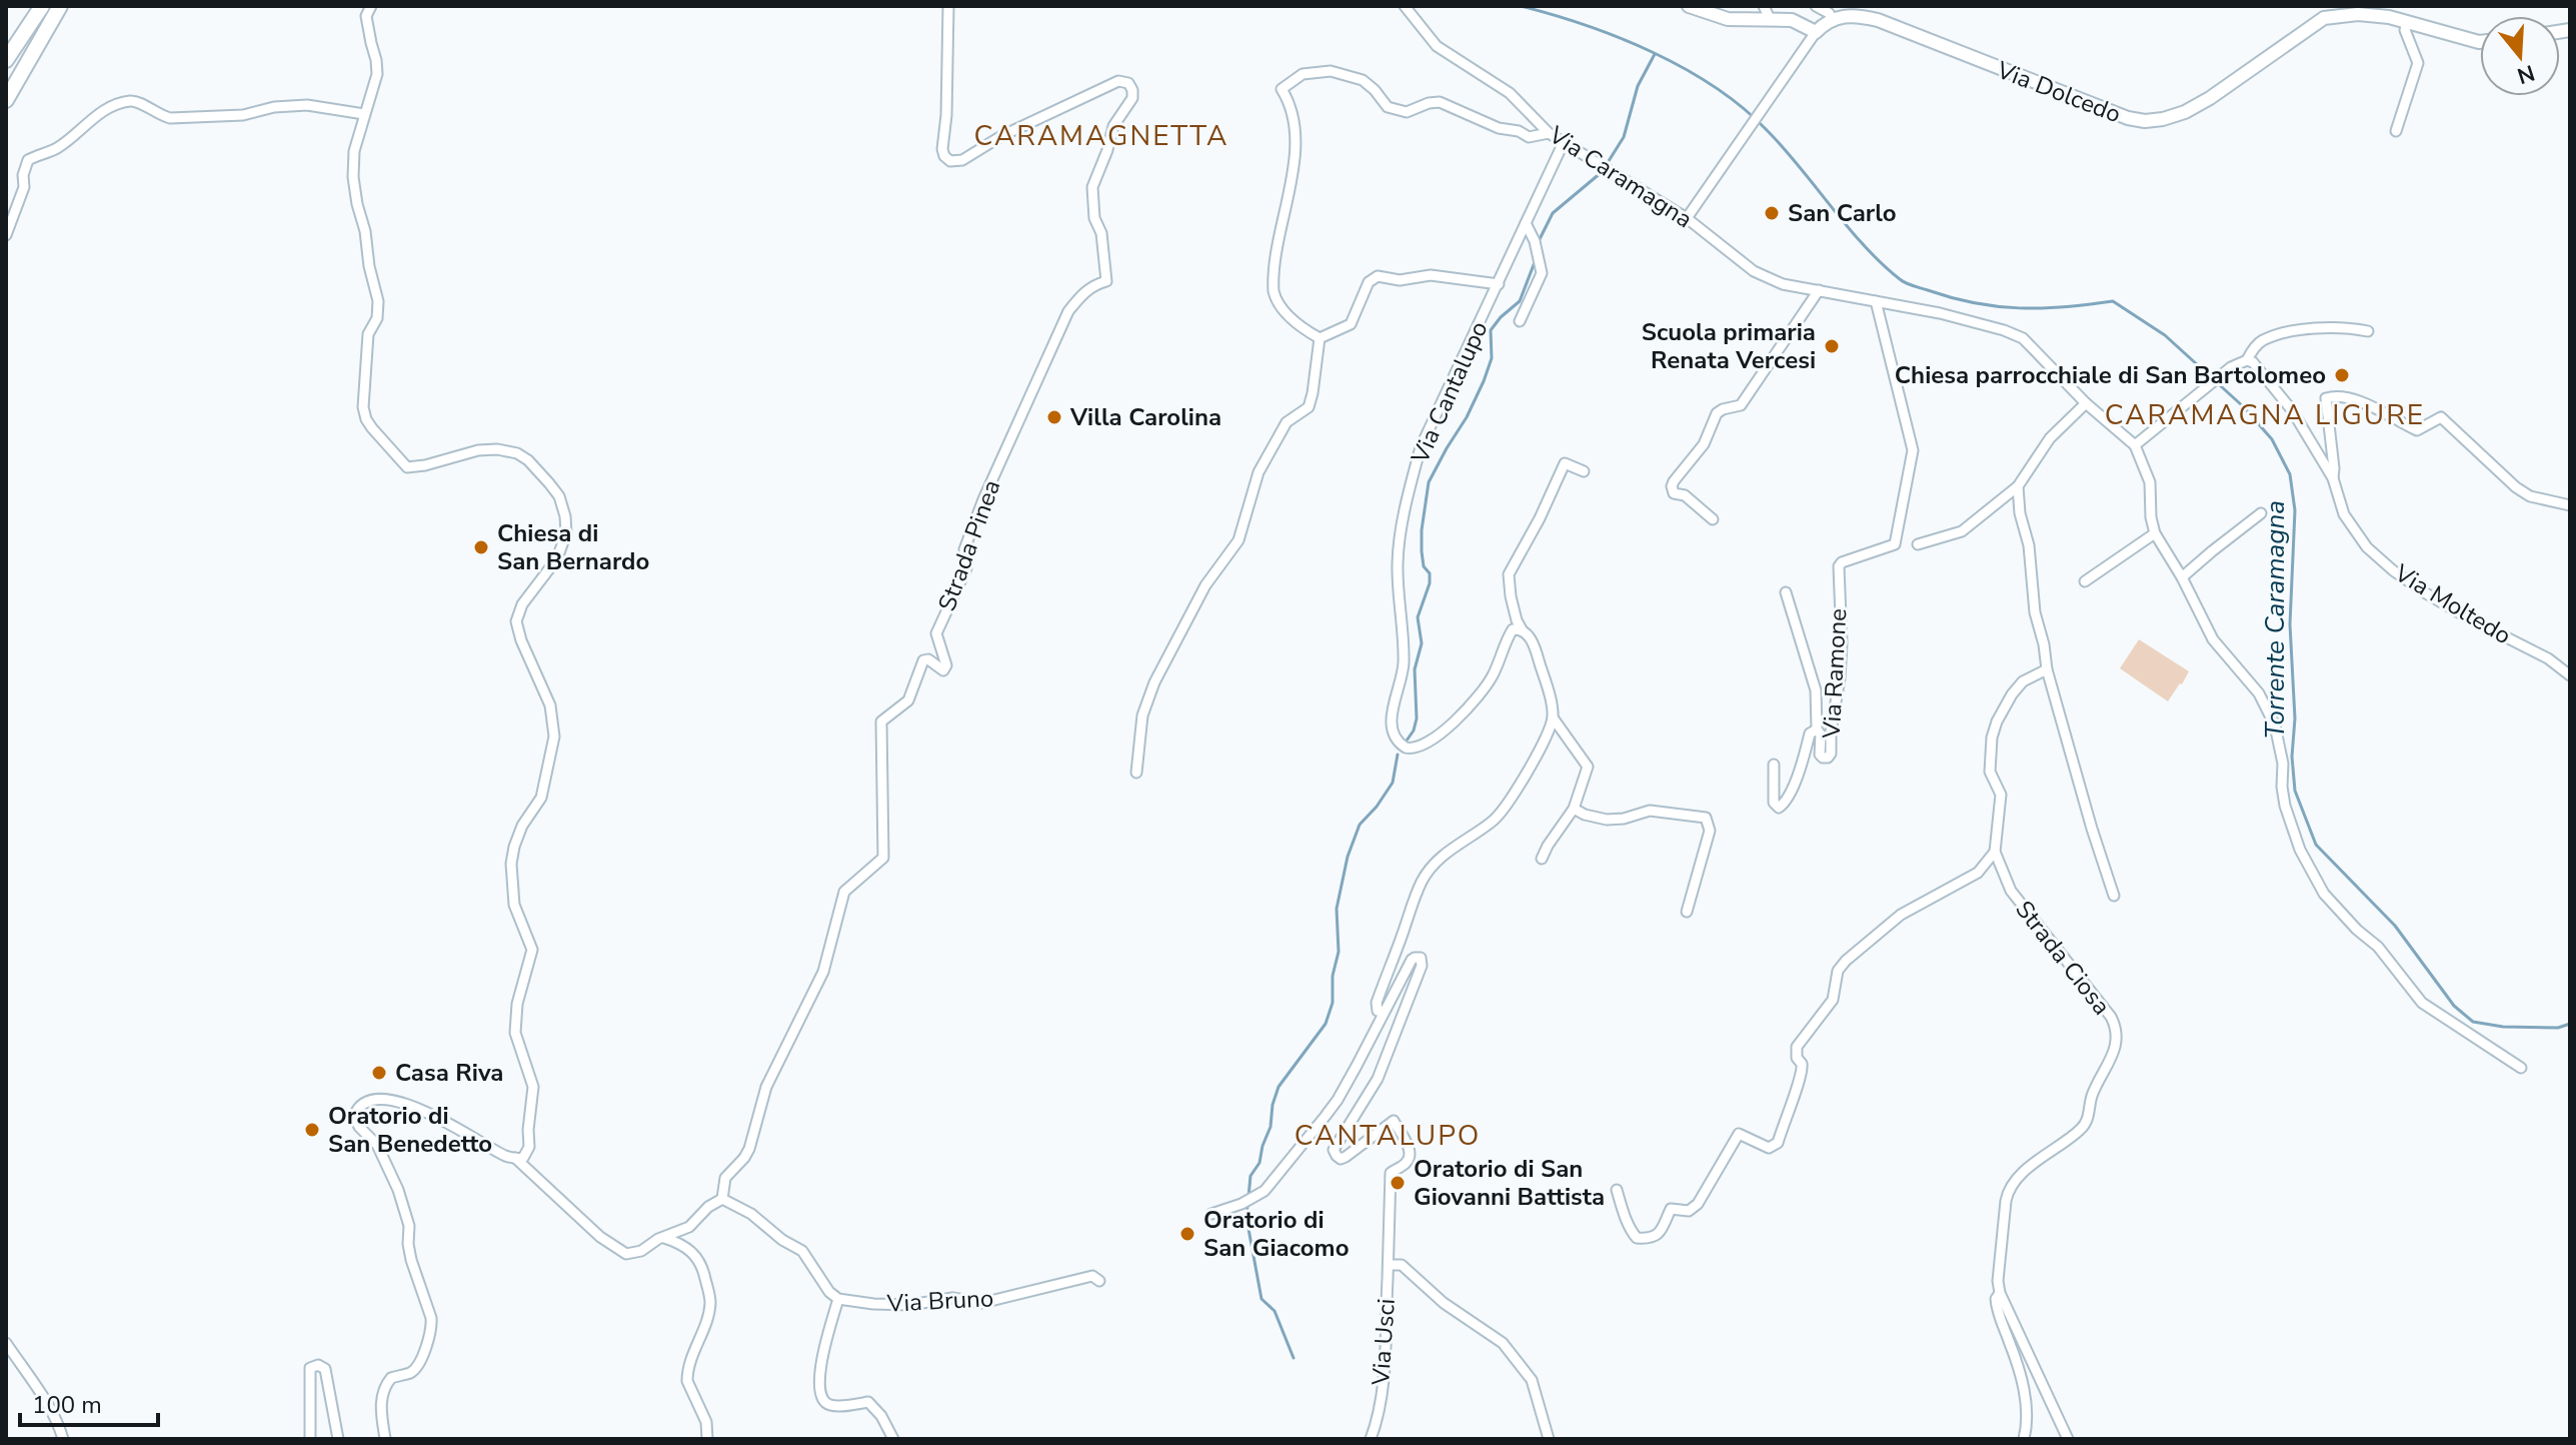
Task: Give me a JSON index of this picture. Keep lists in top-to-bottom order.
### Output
{
  "streets": {
    "main road": ["Via Dolcedo"],
    "street": [
      "Via Caramagna",
      "Via Cantalupo",
      "Strada Pinea",
      "Via Moltedo",
      "Via Ramone",
      "Strada Ciosa",
      "Via Bruno",
      "Via Usci"
    ]
  },
  "crossings": [
    ["Via Caramagna", "Via Cantalupo"],
    ["Via Caramagna", "Via Ramone"]
  ],
  "districts": ["CARAMAGNETTA", "CARAMAGNA LIGURE", "CANTALUPO"],
  "water": ["Torrente Caramagna"],
  "places": [
    "San Carlo",
    "Scuola primaria Renata Vercesi",
    "Chiesa parrocchiale di San Bartolomeo",
    "Villa Carolina",
    "Chiesa di San Bernardo",
    "Casa Riva",
    "Oratorio di San Benedetto",
    "Oratorio di San Giovanni Battista",
    "Oratorio di San Giacomo"
  ],
  "scale_bar": "100 m",
  "north": "bottom"
}
